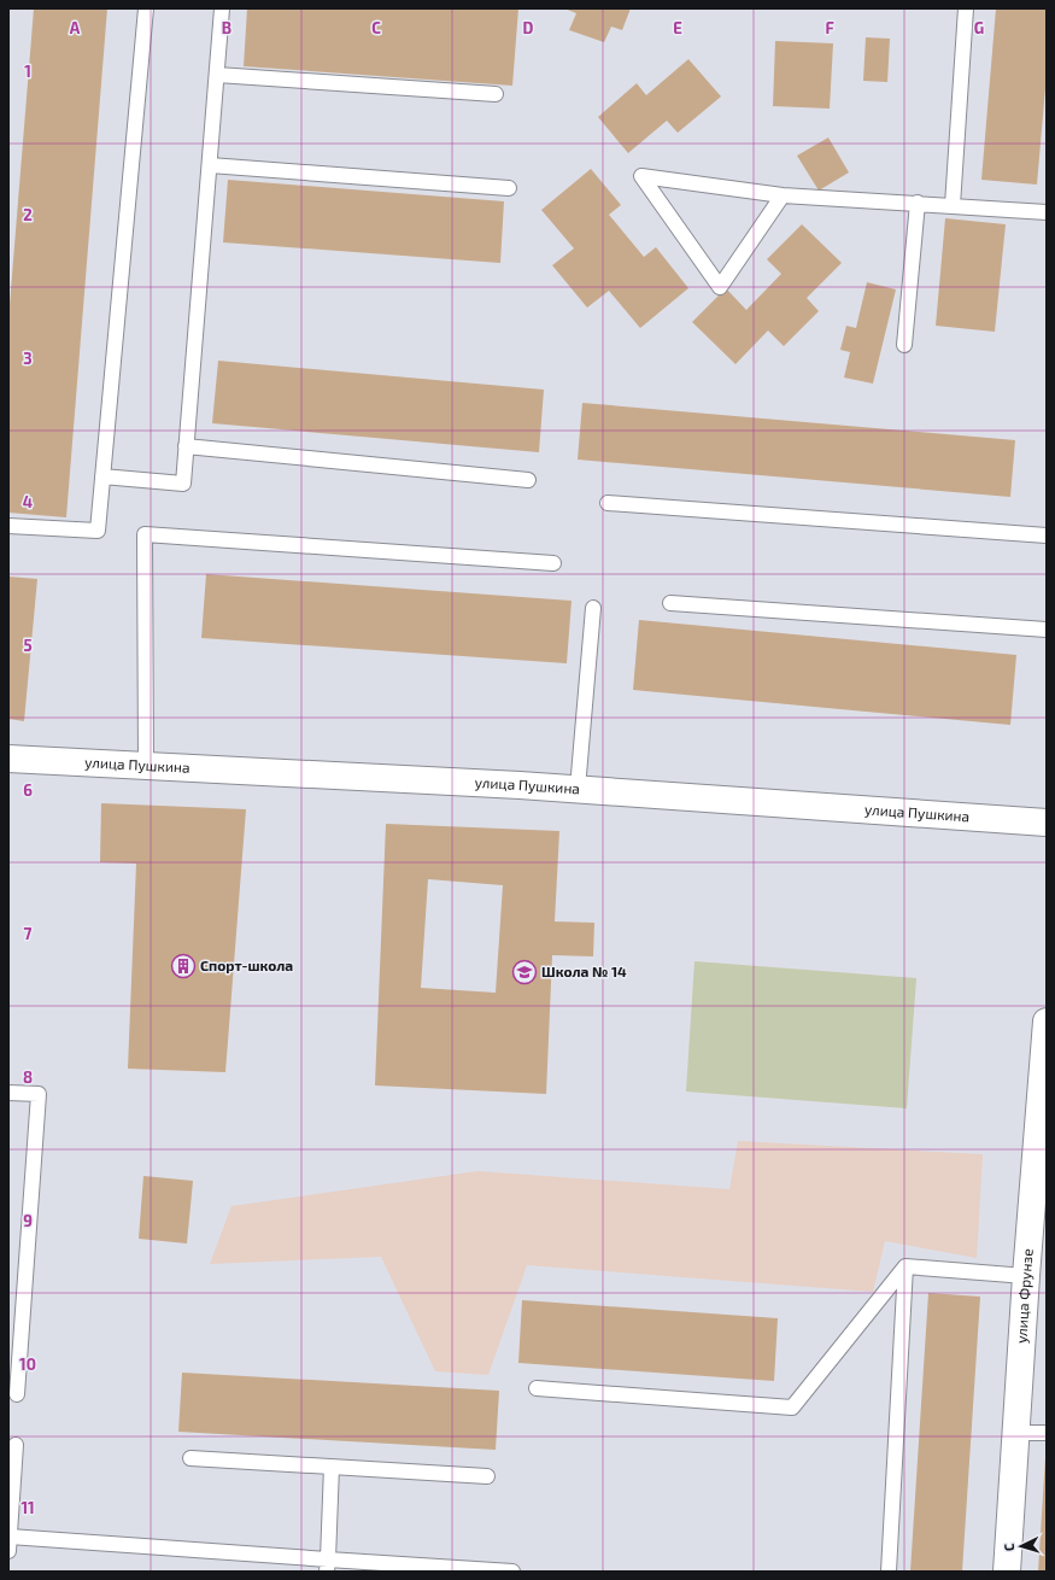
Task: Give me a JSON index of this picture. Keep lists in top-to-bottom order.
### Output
{
  "streets": {
    "street": ["улица Пушкина", "улица Фрунзе"]
  },
  "places": {
    "building": ["Спорт-школа"],
    "school or university": ["Школа № 14"]
  },
  "north": "left",
  "grid": {
    "columns": [
      "A",
      "B",
      "C",
      "D",
      "E",
      "F",
      "G"
    ],
    "rows": [
      "1",
      "2",
      "3",
      "4",
      "5",
      "6",
      "7",
      "8",
      "9",
      "10",
      "11"
    ]
  }
}
